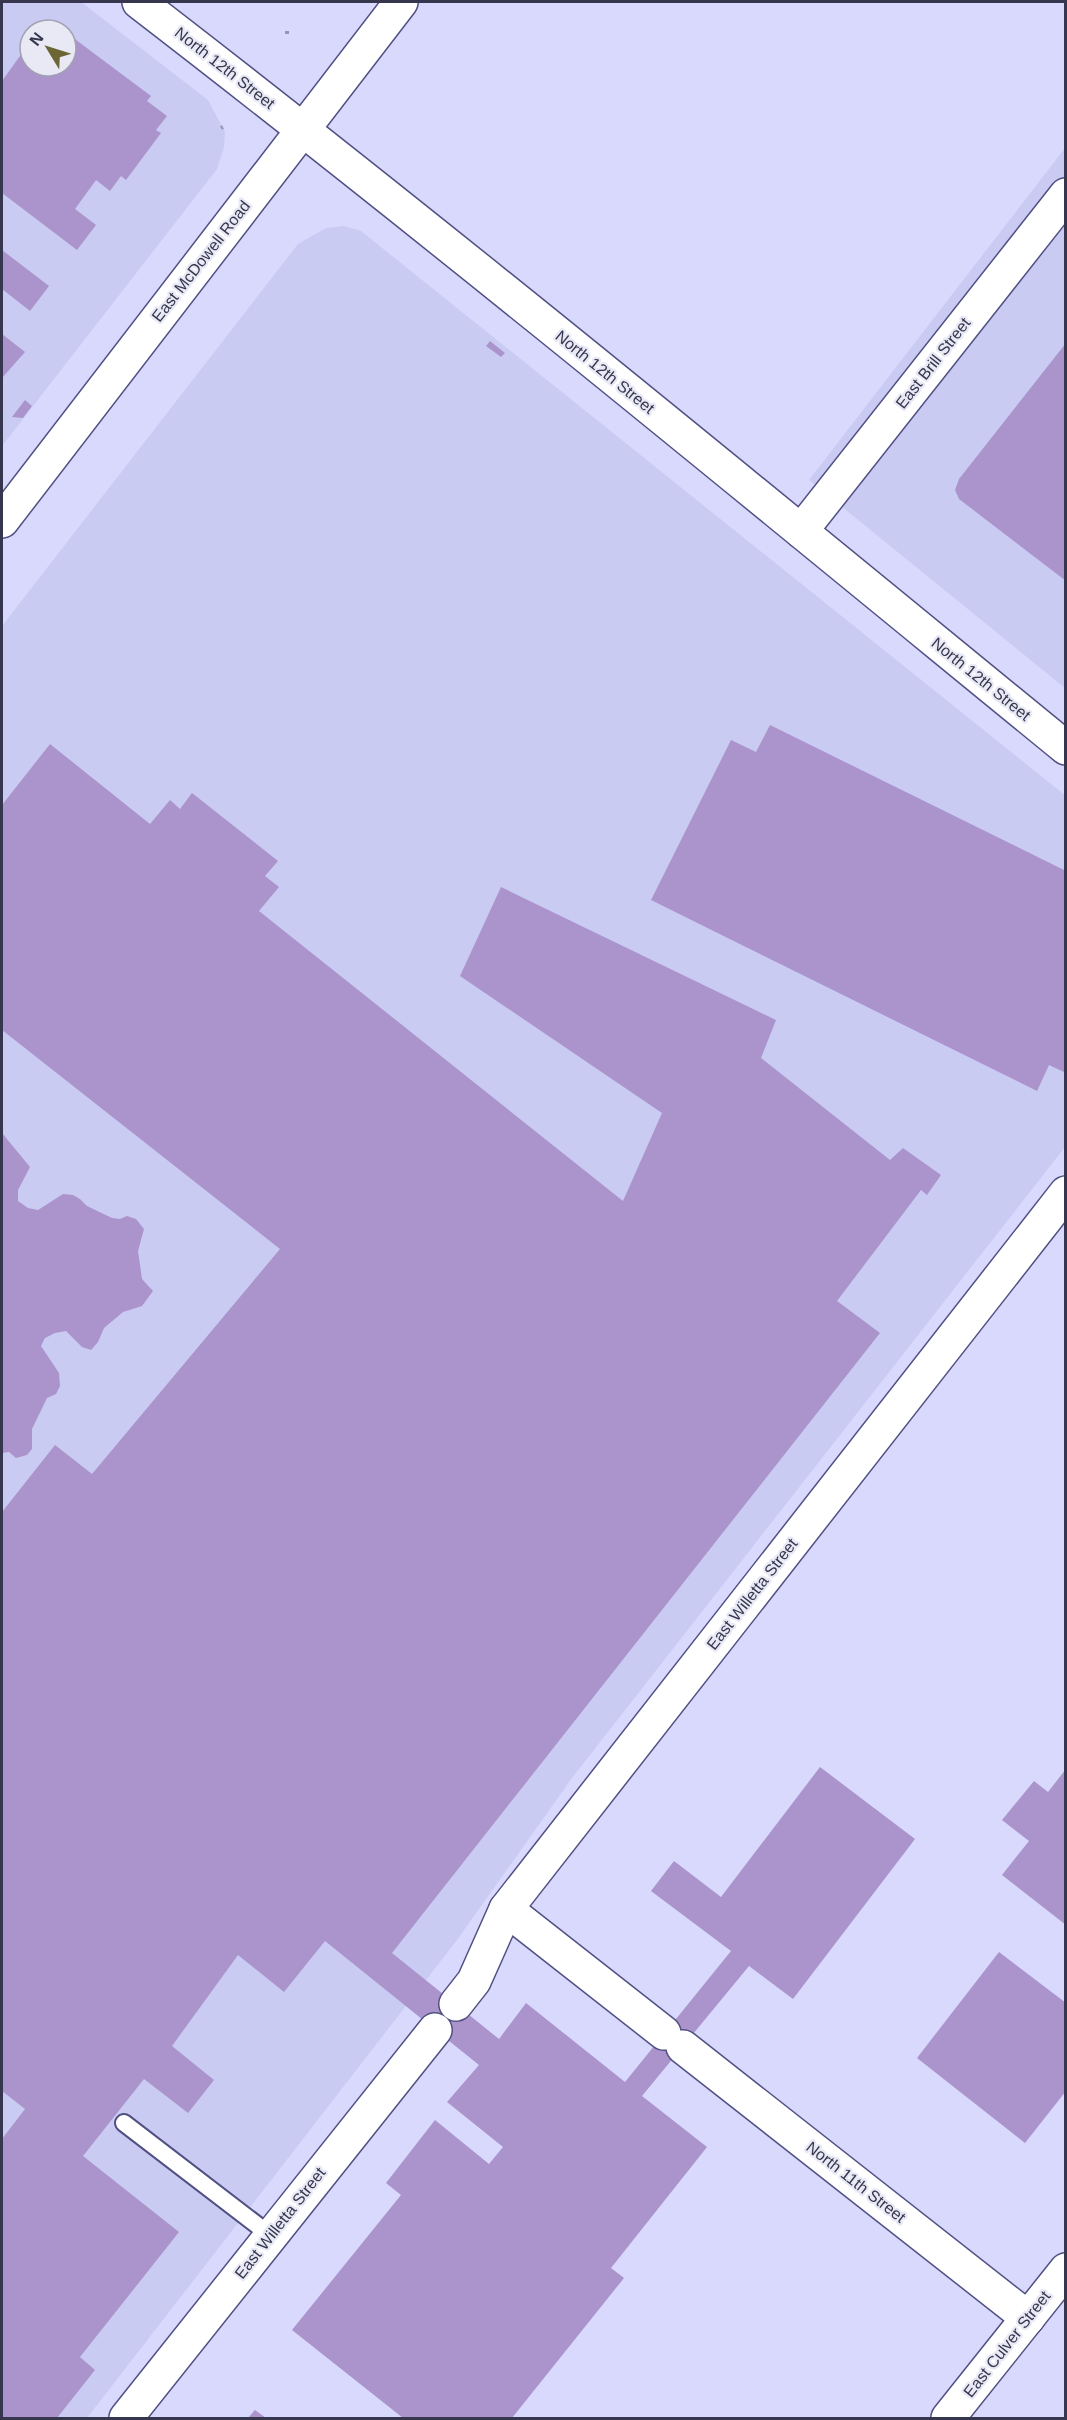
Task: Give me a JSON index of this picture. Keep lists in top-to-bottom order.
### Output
{
  "streets": {
    "street": [
      "North 12th Street",
      "East McDowell Road",
      "East Brill Street",
      "East Willetta Street",
      "North 11th Street",
      "East Culver Street"
    ]
  },
  "crossings": [
    ["North 12th Street", "East McDowell Road"],
    ["North 12th Street", "East Brill Street"],
    ["East Willetta Street", "North 11th Street"],
    ["North 11th Street", "East Culver Street"]
  ],
  "north": "top left"
}
